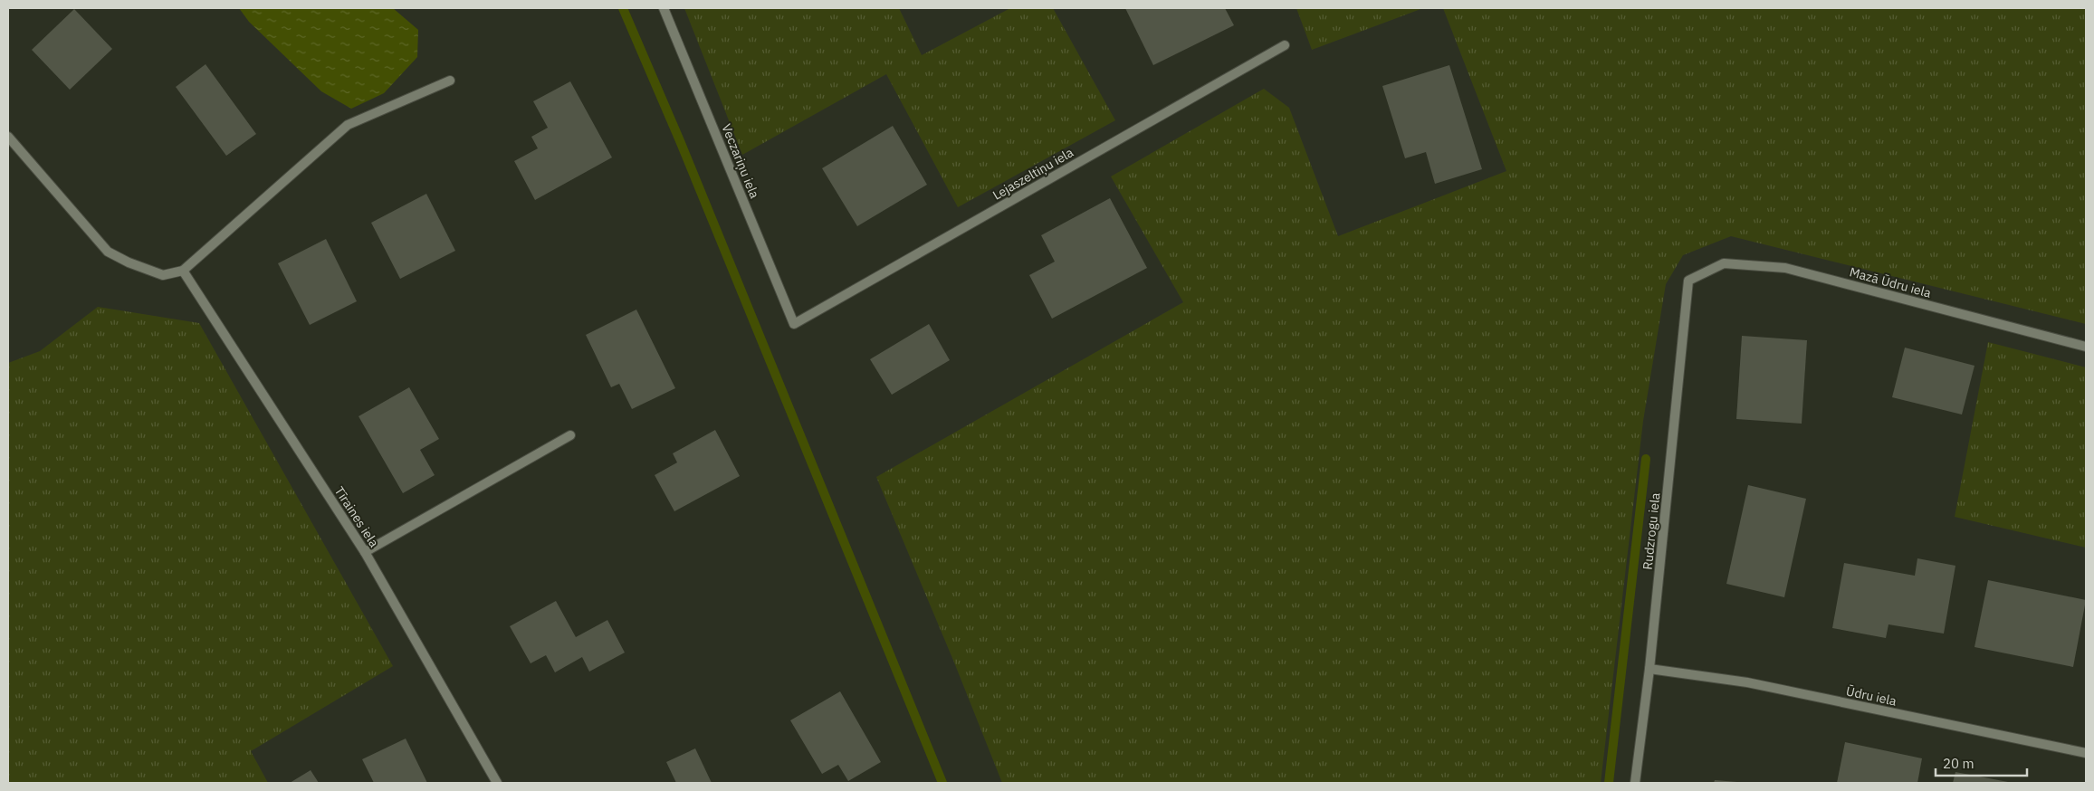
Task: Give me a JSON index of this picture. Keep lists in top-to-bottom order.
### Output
{
  "streets": {
    "street": [
      "Veczariņu iela",
      "Lejaszeltiņu iela",
      "Mazā Ūdru iela",
      "Tīraines iela",
      "Rudzrogu iela",
      "Ūdru iela"
    ]
  },
  "crossings": [
    ["Veczariņu iela", "Lejaszeltiņu iela"],
    ["Mazā Ūdru iela", "Rudzrogu iela"],
    ["Rudzrogu iela", "Ūdru iela"]
  ],
  "scale_bar": "20 m"
}
